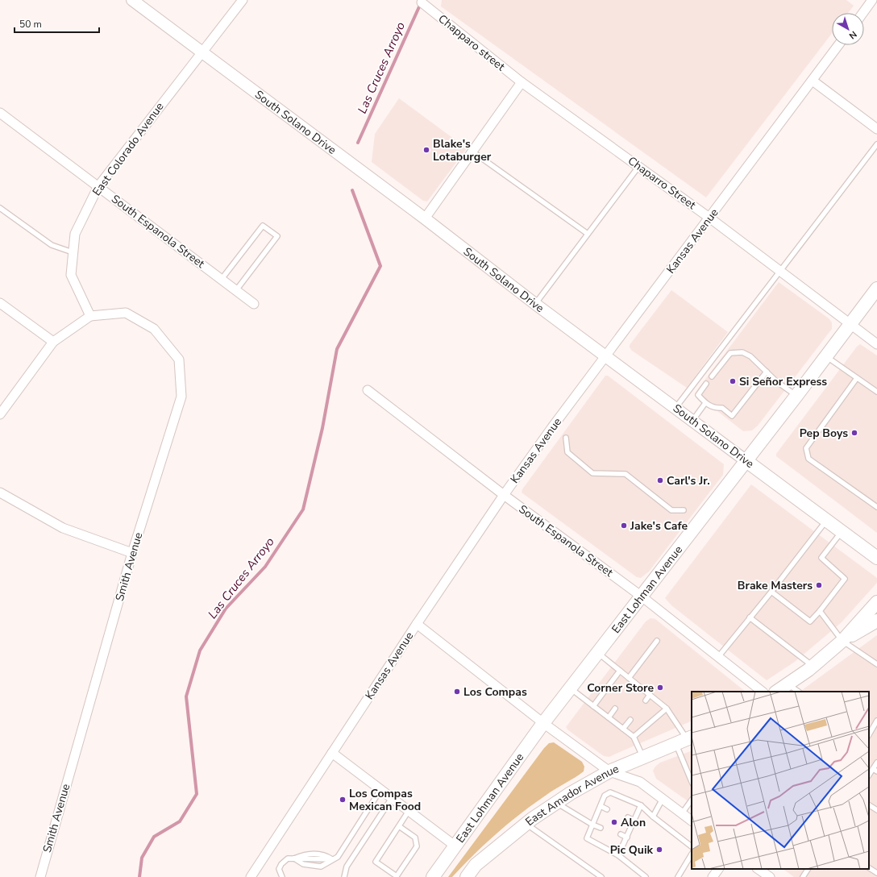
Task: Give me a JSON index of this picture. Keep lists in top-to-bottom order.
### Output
{
  "streets": {
    "main road": ["South Solano Drive", "East Lohman Avenue", "East Amador Avenue"],
    "street": [
      "Chapparo street",
      "East Colorado Avenue",
      "Chaparro Street",
      "South Espanola Street",
      "Kansas Avenue",
      "Smith Avenue"
    ]
  },
  "crossings": [
    ["Chapparo street", "Chaparro Street"],
    ["South Solano Drive", "East Colorado Avenue"],
    ["South Solano Drive", "Kansas Avenue"],
    ["South Solano Drive", "East Lohman Avenue"],
    ["East Colorado Avenue", "South Espanola Street"],
    ["East Colorado Avenue", "Smith Avenue"],
    ["Chaparro Street", "Kansas Avenue"],
    ["Chaparro Street", "East Lohman Avenue"],
    ["South Espanola Street", "Kansas Avenue"],
    ["South Espanola Street", "East Lohman Avenue"]
  ],
  "water": ["Las Cruces Arroyo"],
  "places": [
    "Blake's Lotaburger",
    "Si Señor Express",
    "Pep Boys",
    "Carl's Jr.",
    "Jake's Cafe",
    "Brake Masters",
    "Corner Store",
    "Los Compas",
    "Los Compas Mexican Food",
    "Alon",
    "Pic Quik"
  ],
  "scale_bar": "50 m",
  "north": "bottom right"
}
